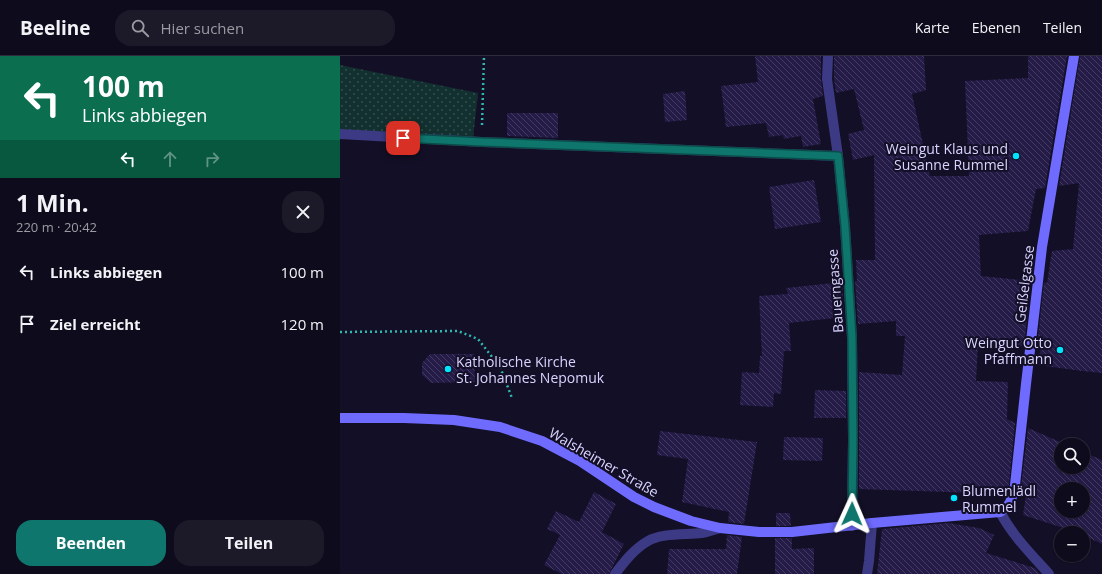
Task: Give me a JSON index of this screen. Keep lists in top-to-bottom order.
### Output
{
  "streets": {
    "street": ["Geißelgasse", "Bauerngasse", "Walsheimer Straße"]
  },
  "crossings": [
    ["Geißelgasse", "Walsheimer Straße"],
    ["Bauerngasse", "Walsheimer Straße"]
  ],
  "places": [
    "Weingut Klaus und Susanne Rummel",
    "Weingut Otto Pfaffmann",
    "Katholische Kirche St. Johannes Nepomuk",
    "Blumenlädl Rummel"
  ],
  "page": {
    "header": "Beeline",
    "search": "Hier suchen",
    "nav": ["Karte", "Ebenen", "Teilen"],
    "turn": ["100 m", "Links abbiegen"],
    "heading": ["1 Min.", "220 m · 20:42"],
    "list": [
      {
        "name": "Links abbiegen",
        "value": "100 m"
      },
      {
        "name": "Ziel erreicht",
        "value": "120 m"
      }
    ],
    "map_buttons": ["+", "−"],
    "buttons": ["Beenden", "Teilen"]
  }
}
